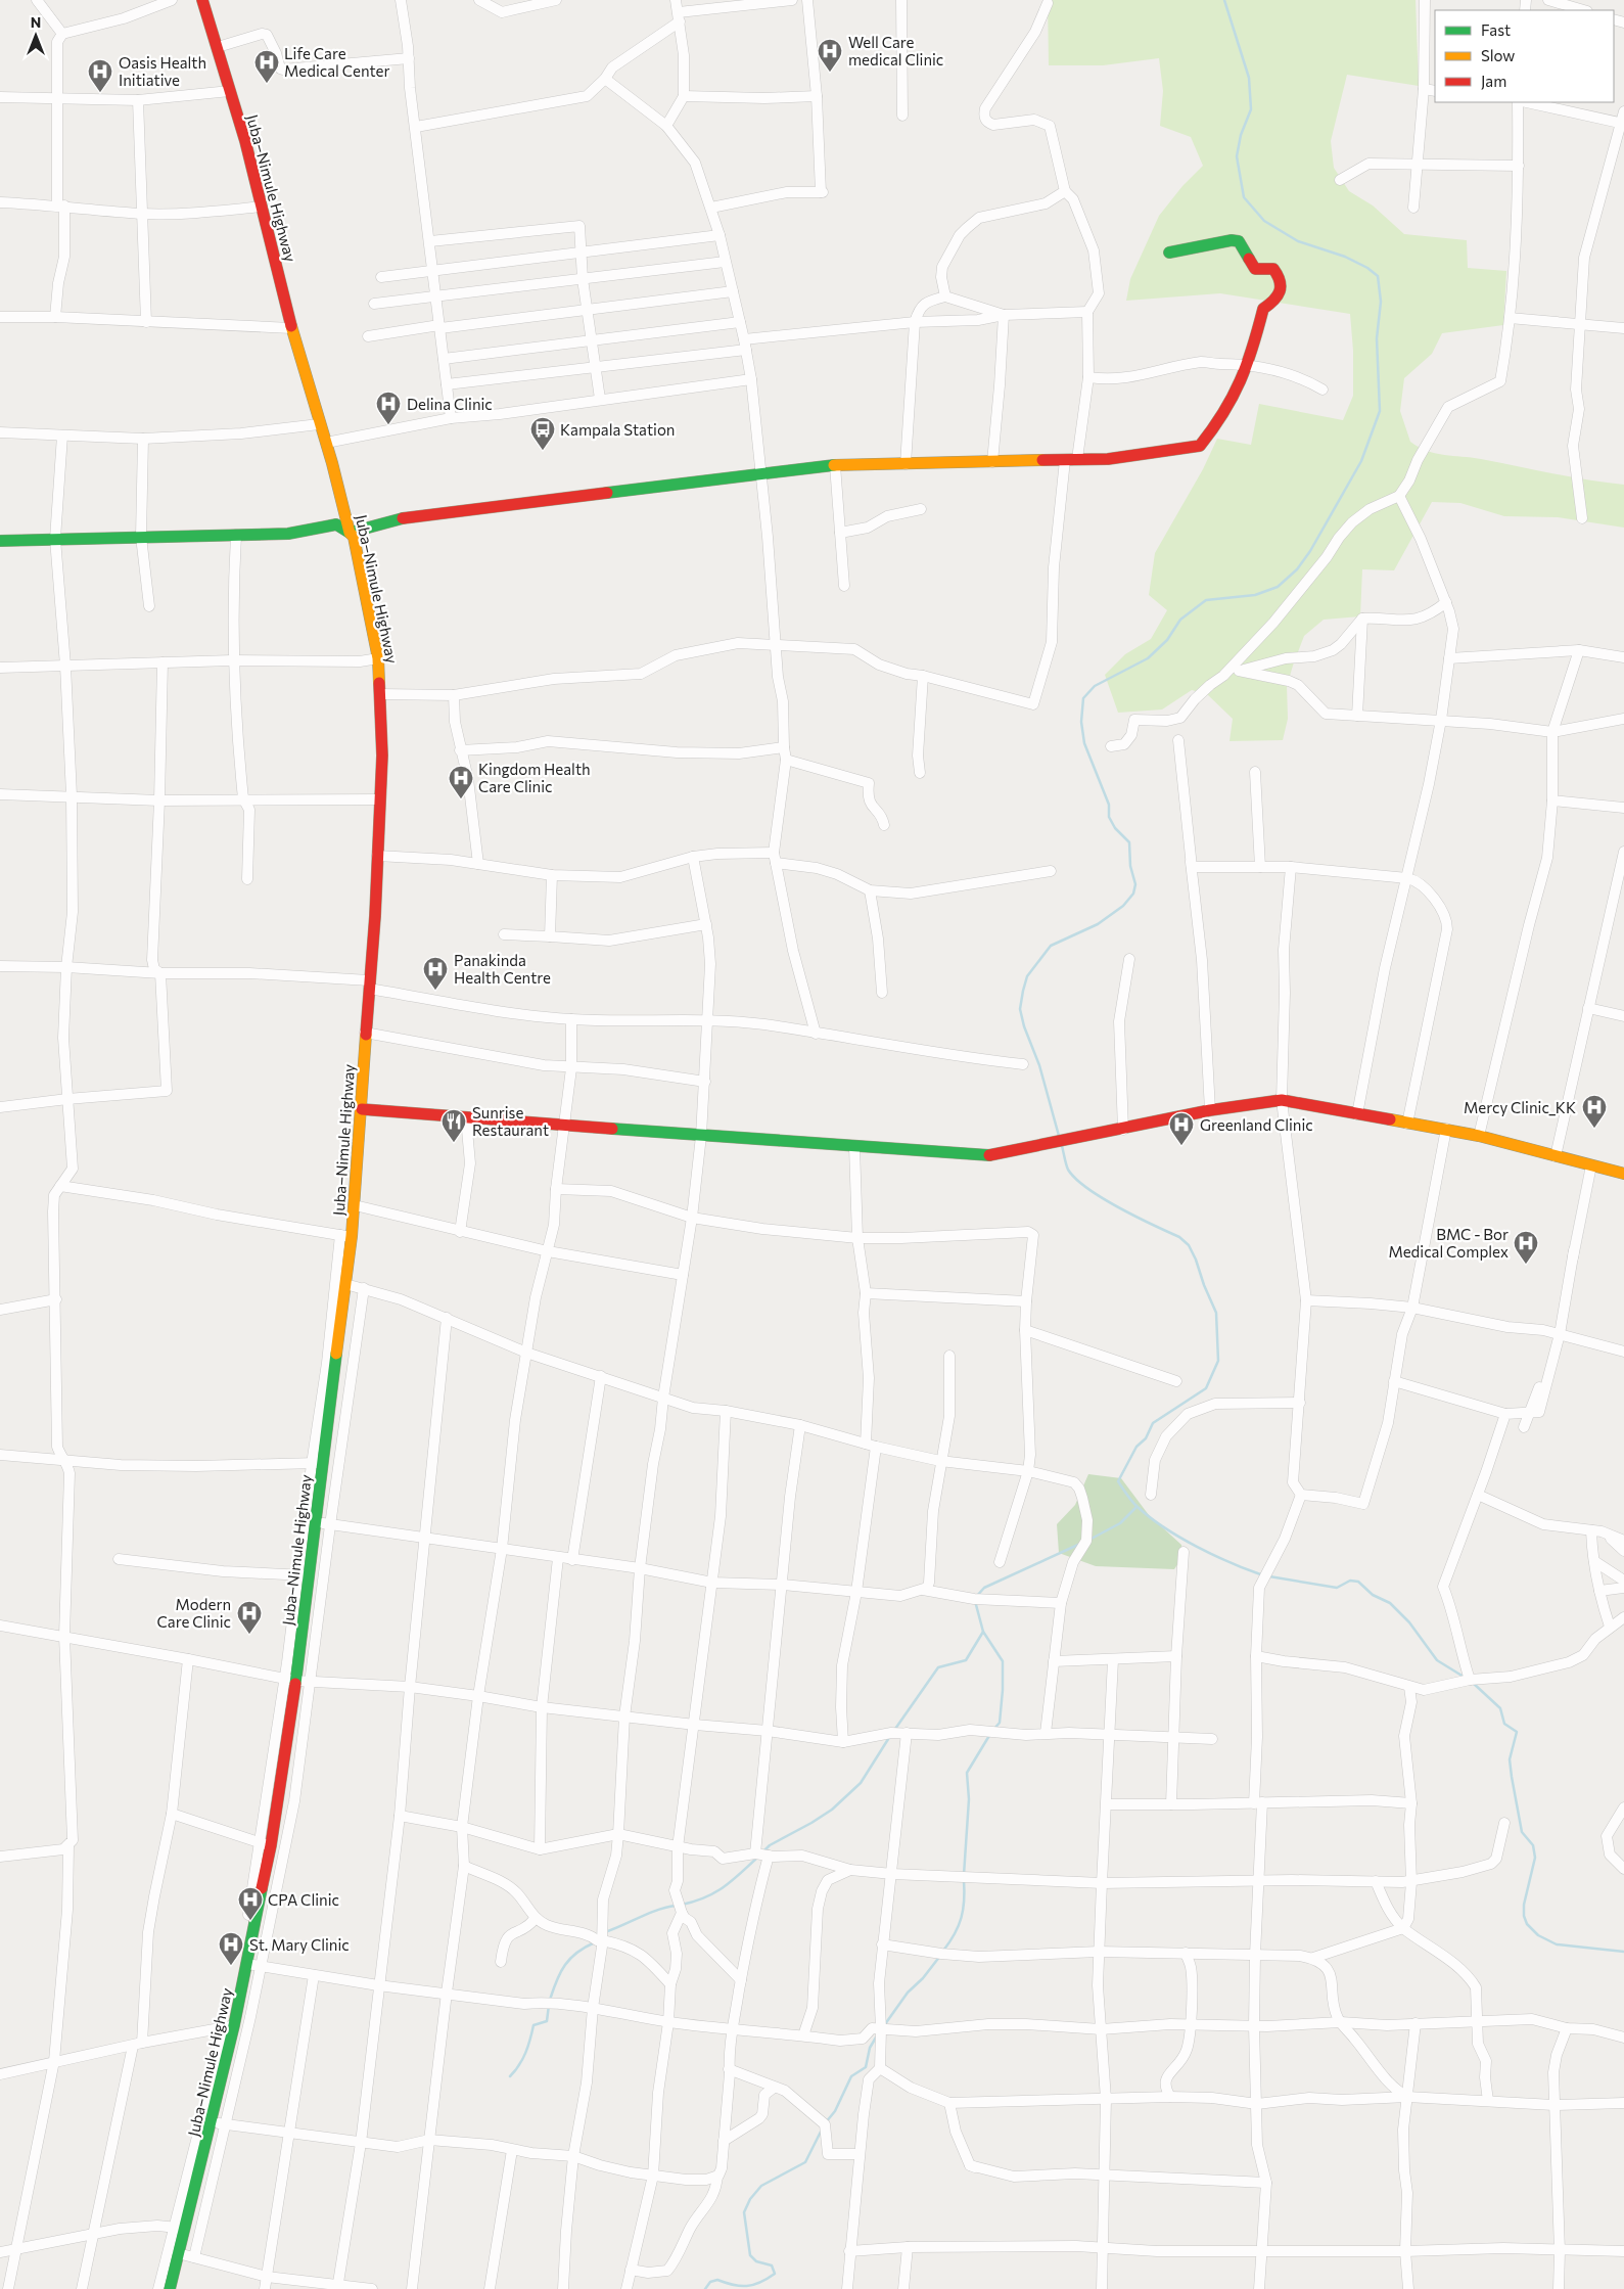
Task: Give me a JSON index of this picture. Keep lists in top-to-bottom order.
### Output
{
  "streets": {
    "street": ["Juba–Nimule Highway"]
  },
  "places": {
    "hospital": [
      "Well Care medical Clinic",
      "Life Care Medical Center",
      "Oasis Health Initiative",
      "Delina Clinic",
      "Kingdom Health Care Clinic",
      "Panakinda Health Centre",
      "Mercy Clinic_KK",
      "Greenland Clinic",
      "BMC - Bor Medical Complex",
      "Modern Care Clinic",
      "CPA Clinic",
      "St. Mary Clinic"
    ],
    "bus stop": ["Kampala Station"],
    "restaurant": ["Sunrise Restaurant"]
  },
  "legend": ["Fast", "Slow", "Jam"],
  "north": "top"
}
